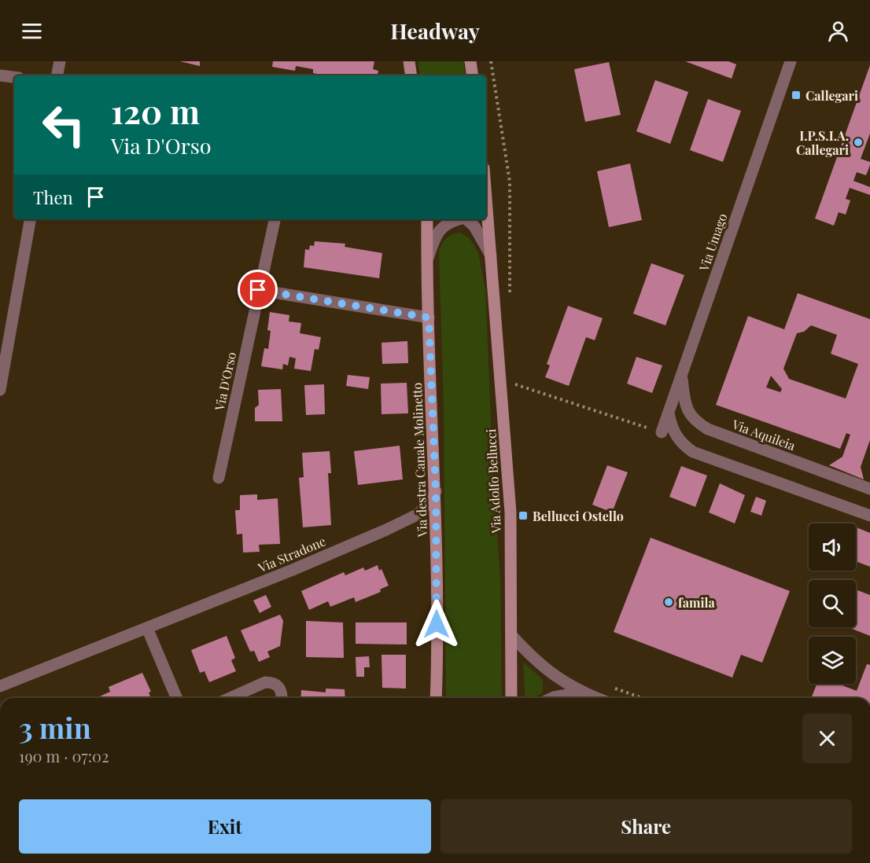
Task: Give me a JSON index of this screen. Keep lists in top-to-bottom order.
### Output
{
  "streets": {
    "street": [
      "Via Umago",
      "Via D'Orso",
      "Via Aquileia",
      "Via destra Canale Molinetto",
      "Via Adolfo Bellucci",
      "Via Stradone"
    ]
  },
  "crossings": [
    ["Via Umago", "Via Aquileia"],
    ["Via destra Canale Molinetto", "Via Adolfo Bellucci"],
    ["Via destra Canale Molinetto", "Via Stradone"]
  ],
  "places": {
    "transit": ["Callegari", "Bellucci Ostello"],
    "other": ["I.P.S.I.A. Callegari", "famila"]
  },
  "page": {
    "header": "Headway",
    "turn": ["120 m", "Via D'Orso"],
    "then": "Then",
    "heading": ["3 min", "190 m · 07:02"],
    "buttons": ["Exit", "Share"]
  }
}
